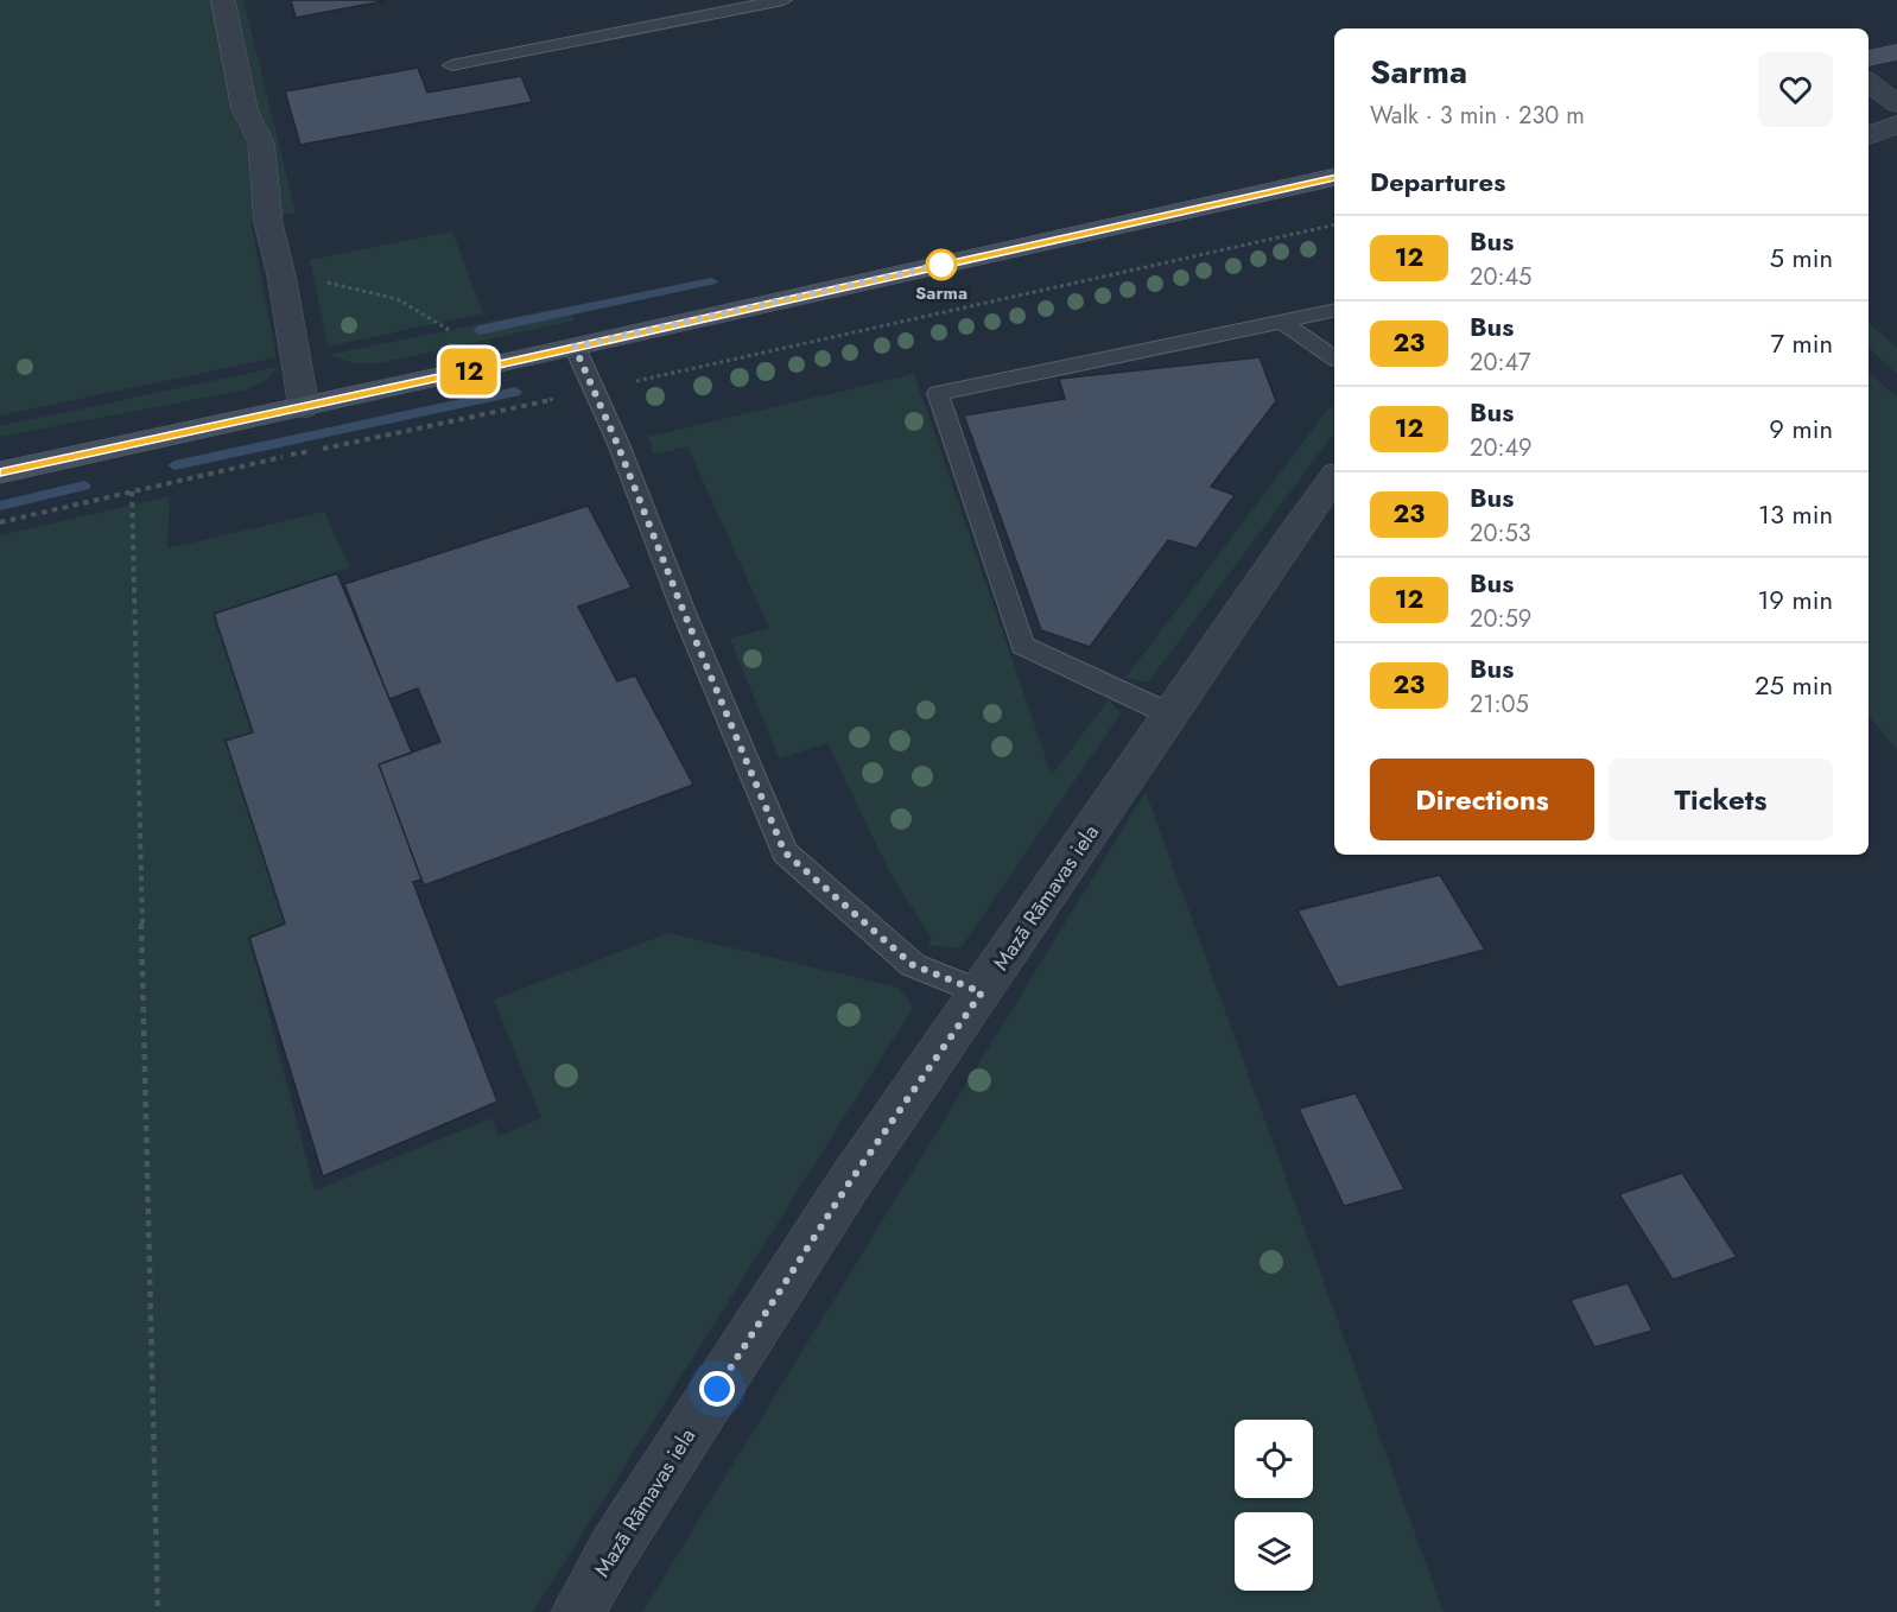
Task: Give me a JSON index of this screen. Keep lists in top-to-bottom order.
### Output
{
  "streets": {
    "street": ["Mazā Rāmavas iela"]
  },
  "places": ["Sarma"],
  "lines": ["bus line 12"],
  "page": {
    "on_map": "12",
    "heading": [
      ["Sarma", "Walk · 3 min · 230 m"],
      "Departures"
    ],
    "list": [
      {
        "mark": "12",
        "name": "Bus",
        "note": "20:45",
        "value": "5 min"
      },
      {
        "mark": "23",
        "name": "Bus",
        "note": "20:47",
        "value": "7 min"
      },
      {
        "mark": "12",
        "name": "Bus",
        "note": "20:49",
        "value": "9 min"
      },
      {
        "mark": "23",
        "name": "Bus",
        "note": "20:53",
        "value": "13 min"
      },
      {
        "mark": "12",
        "name": "Bus",
        "note": "20:59",
        "value": "19 min"
      },
      {
        "mark": "23",
        "name": "Bus",
        "note": "21:05",
        "value": "25 min"
      }
    ],
    "buttons": ["Directions", "Tickets"]
  }
}
